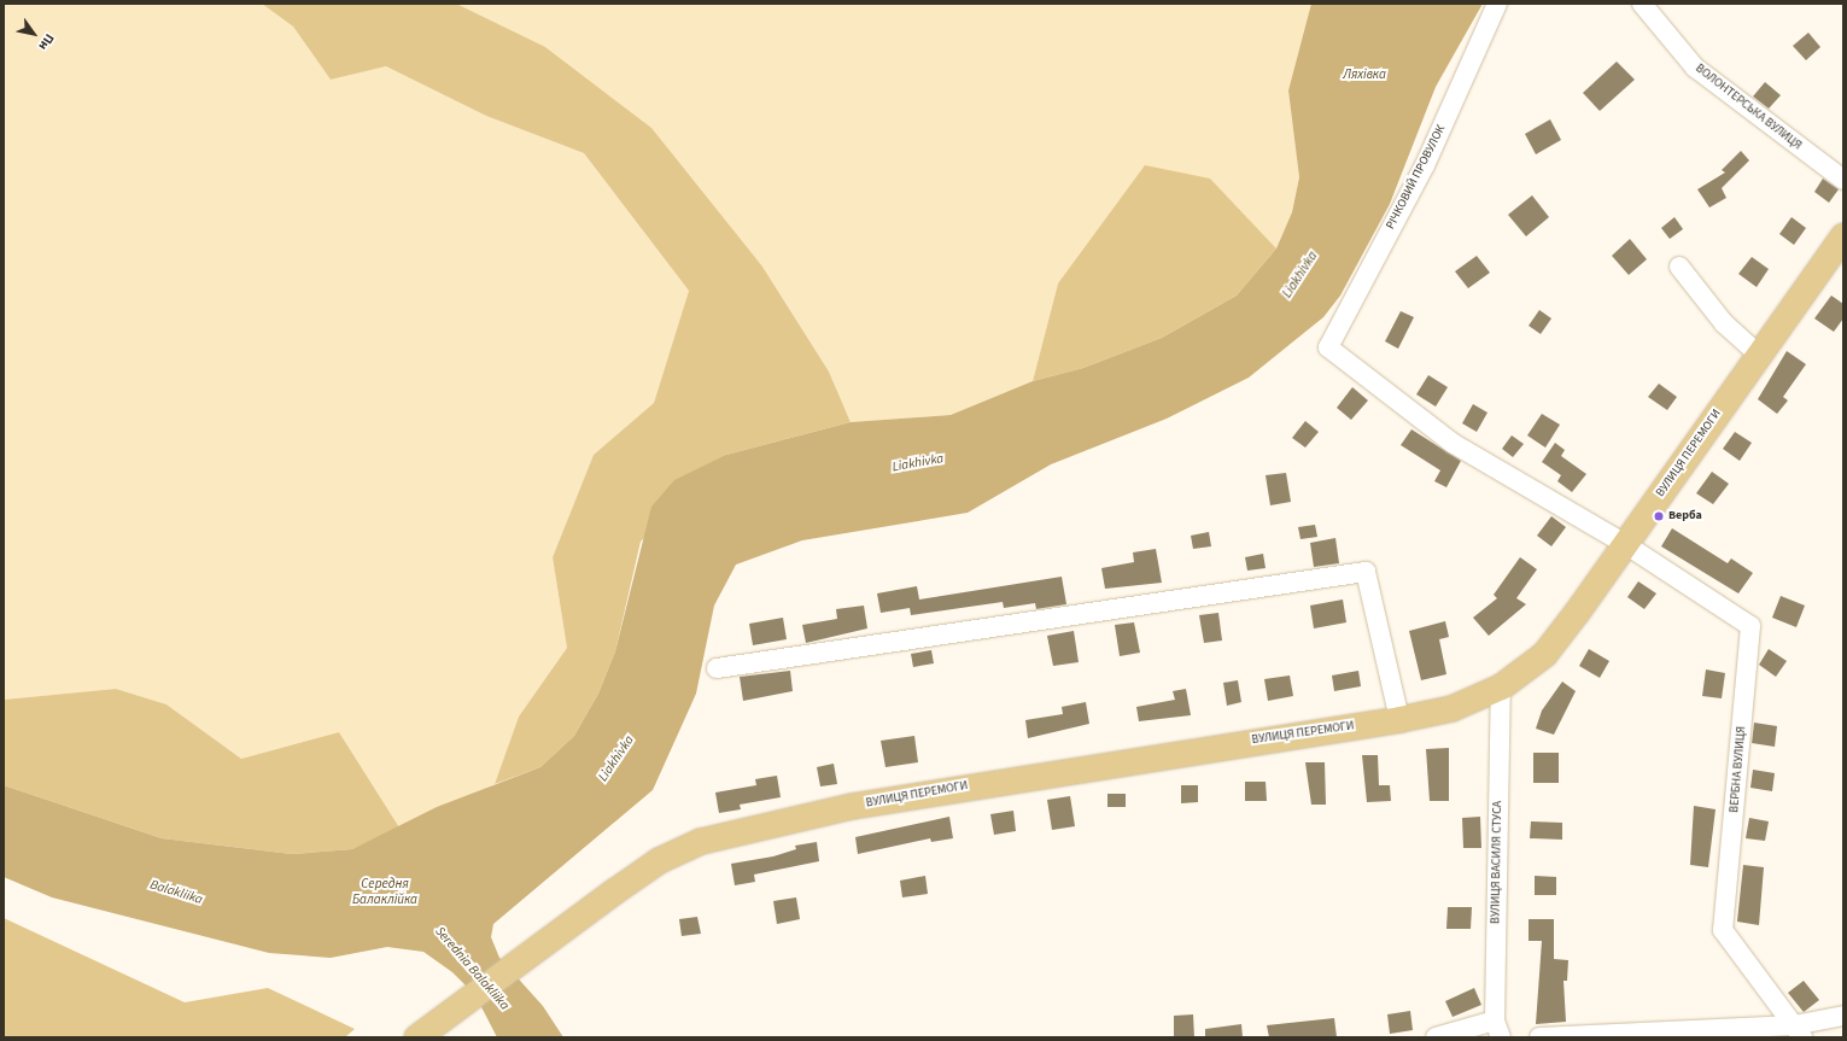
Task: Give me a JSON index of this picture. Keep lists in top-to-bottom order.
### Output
{
  "streets": {
    "main road": ["ВУЛИЦЯ ПЕРЕМОГИ"],
    "street": [
      "ВОЛОНТЕРСЬКА ВУЛИЦЯ",
      "РІЧКОВИЙ ПРОВУЛОК",
      "ВЕРБНА ВУЛИЦЯ",
      "ВУЛИЦЯ ВАСИЛЯ СТУСА"
    ]
  },
  "crossings": [
    ["РІЧКОВИЙ ПРОВУЛОК", "ВУЛИЦЯ ПЕРЕМОГИ"],
    ["РІЧКОВИЙ ПРОВУЛОК", "ВЕРБНА ВУЛИЦЯ"],
    ["ВУЛИЦЯ ПЕРЕМОГИ", "ВЕРБНА ВУЛИЦЯ"],
    ["ВУЛИЦЯ ПЕРЕМОГИ", "ВУЛИЦЯ ВАСИЛЯ СТУСА"]
  ],
  "water": [
    "Ляхівка",
    "Liakhivka",
    "Середня Балаклійка",
    "Balakliika",
    "Serednia Balakliika"
  ],
  "places": ["Верба"],
  "north": "bottom right"
}
